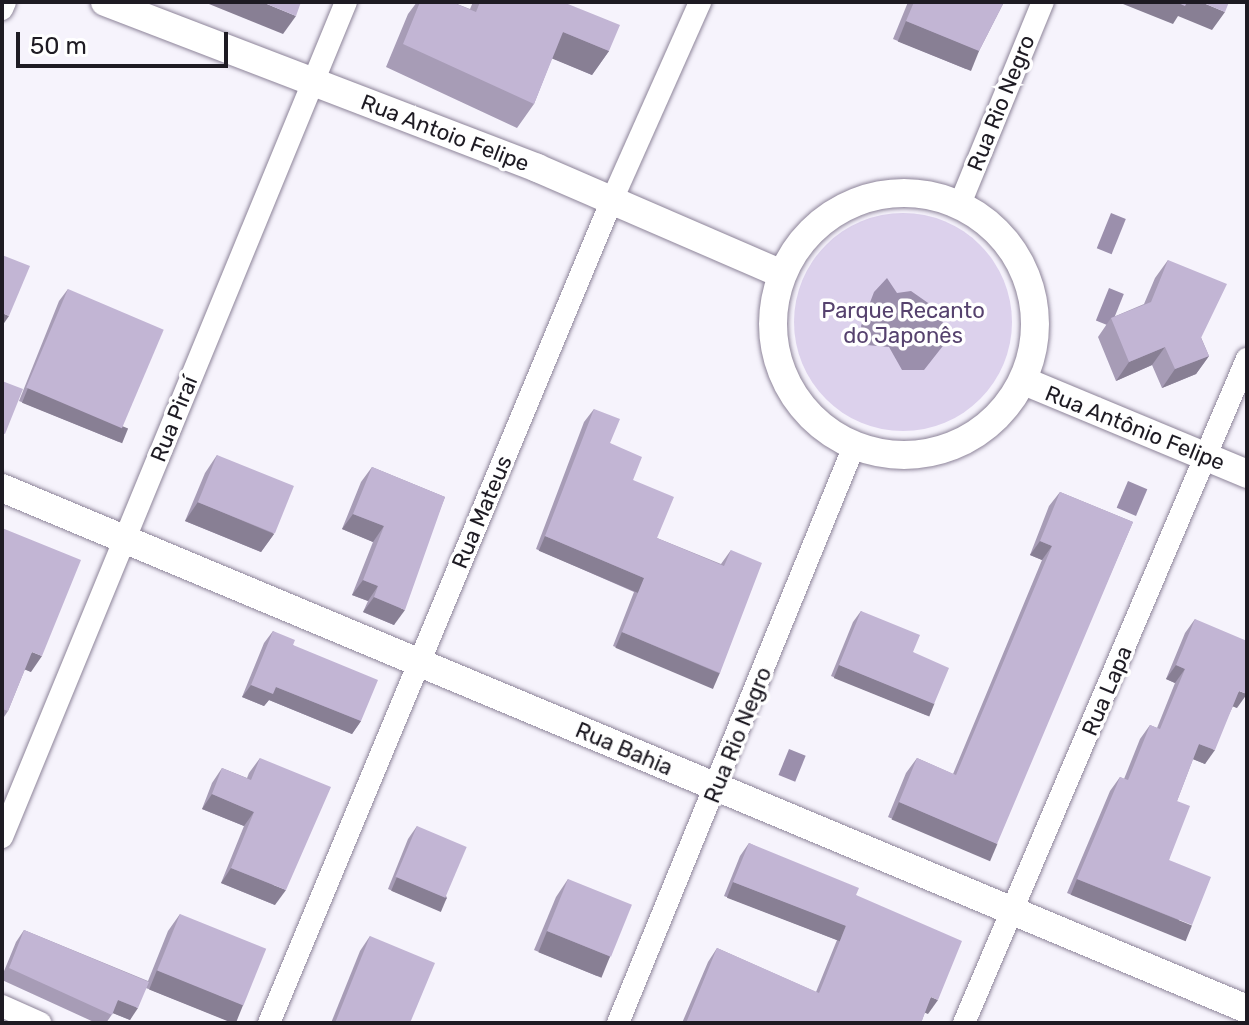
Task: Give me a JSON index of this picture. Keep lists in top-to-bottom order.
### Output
{
  "streets": {
    "street": [
      "Rua Rio Negro",
      "Rua Antoio Felipe",
      "Rua Piraí",
      "Rua Antônio Felipe",
      "Rua Mateus",
      "Rua Lapa",
      "Rua Bahia"
    ]
  },
  "crossings": [
    ["Rua Rio Negro", "Rua Antoio Felipe"],
    ["Rua Rio Negro", "Rua Antônio Felipe"],
    ["Rua Rio Negro", "Rua Bahia"],
    ["Rua Antoio Felipe", "Rua Piraí"],
    ["Rua Antoio Felipe", "Rua Antônio Felipe"],
    ["Rua Antoio Felipe", "Rua Mateus"],
    ["Rua Piraí", "Rua Bahia"],
    ["Rua Antônio Felipe", "Rua Lapa"],
    ["Rua Mateus", "Rua Bahia"],
    ["Rua Lapa", "Rua Bahia"]
  ],
  "parks": ["Parque Recanto do Japonês"],
  "scale_bar": "50 m"
}
